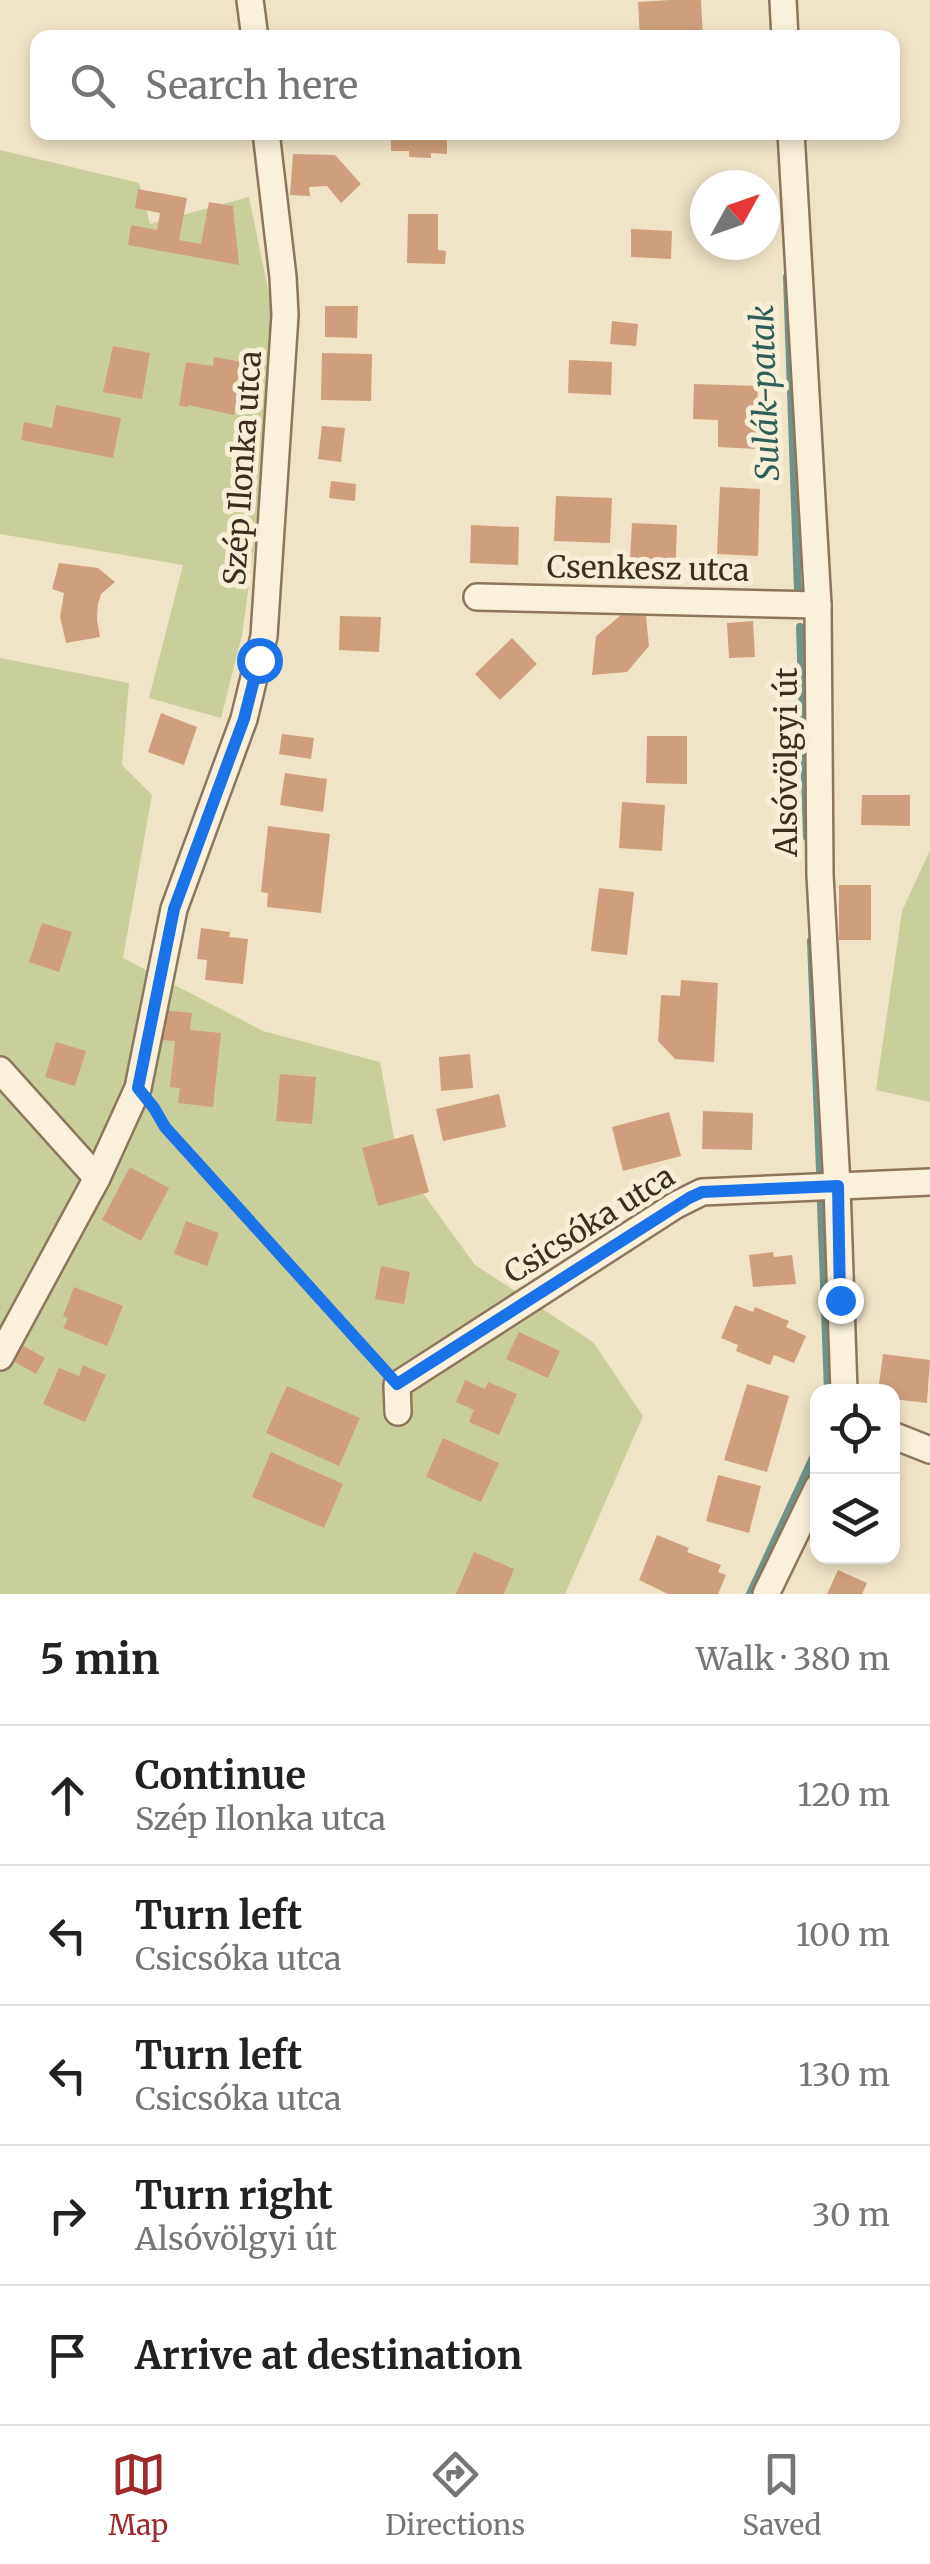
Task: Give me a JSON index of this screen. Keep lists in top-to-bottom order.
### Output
{
  "streets": {
    "street": [
      "Szép Ilonka utca",
      "Csenkesz utca",
      "Alsóvölgyi út",
      "Csicsóka utca"
    ]
  },
  "crossings": [
    ["Csenkesz utca", "Alsóvölgyi út"],
    ["Alsóvölgyi út", "Csicsóka utca"]
  ],
  "water": ["Sulák-patak"],
  "north": "top right",
  "page": {
    "search": "Search here",
    "heading": ["5 min", "Walk · 380 m"],
    "list": [
      ["Continue", "Szép Ilonka utca", "120 m"],
      ["Turn left", "Csicsóka utca", "100 m"],
      ["Turn left", "Csicsóka utca", "130 m"],
      ["Turn right", "Alsóvölgyi út", "30 m"],
      "Arrive at destination"
    ],
    "nav": ["Map", "Directions", "Saved"]
  }
}
